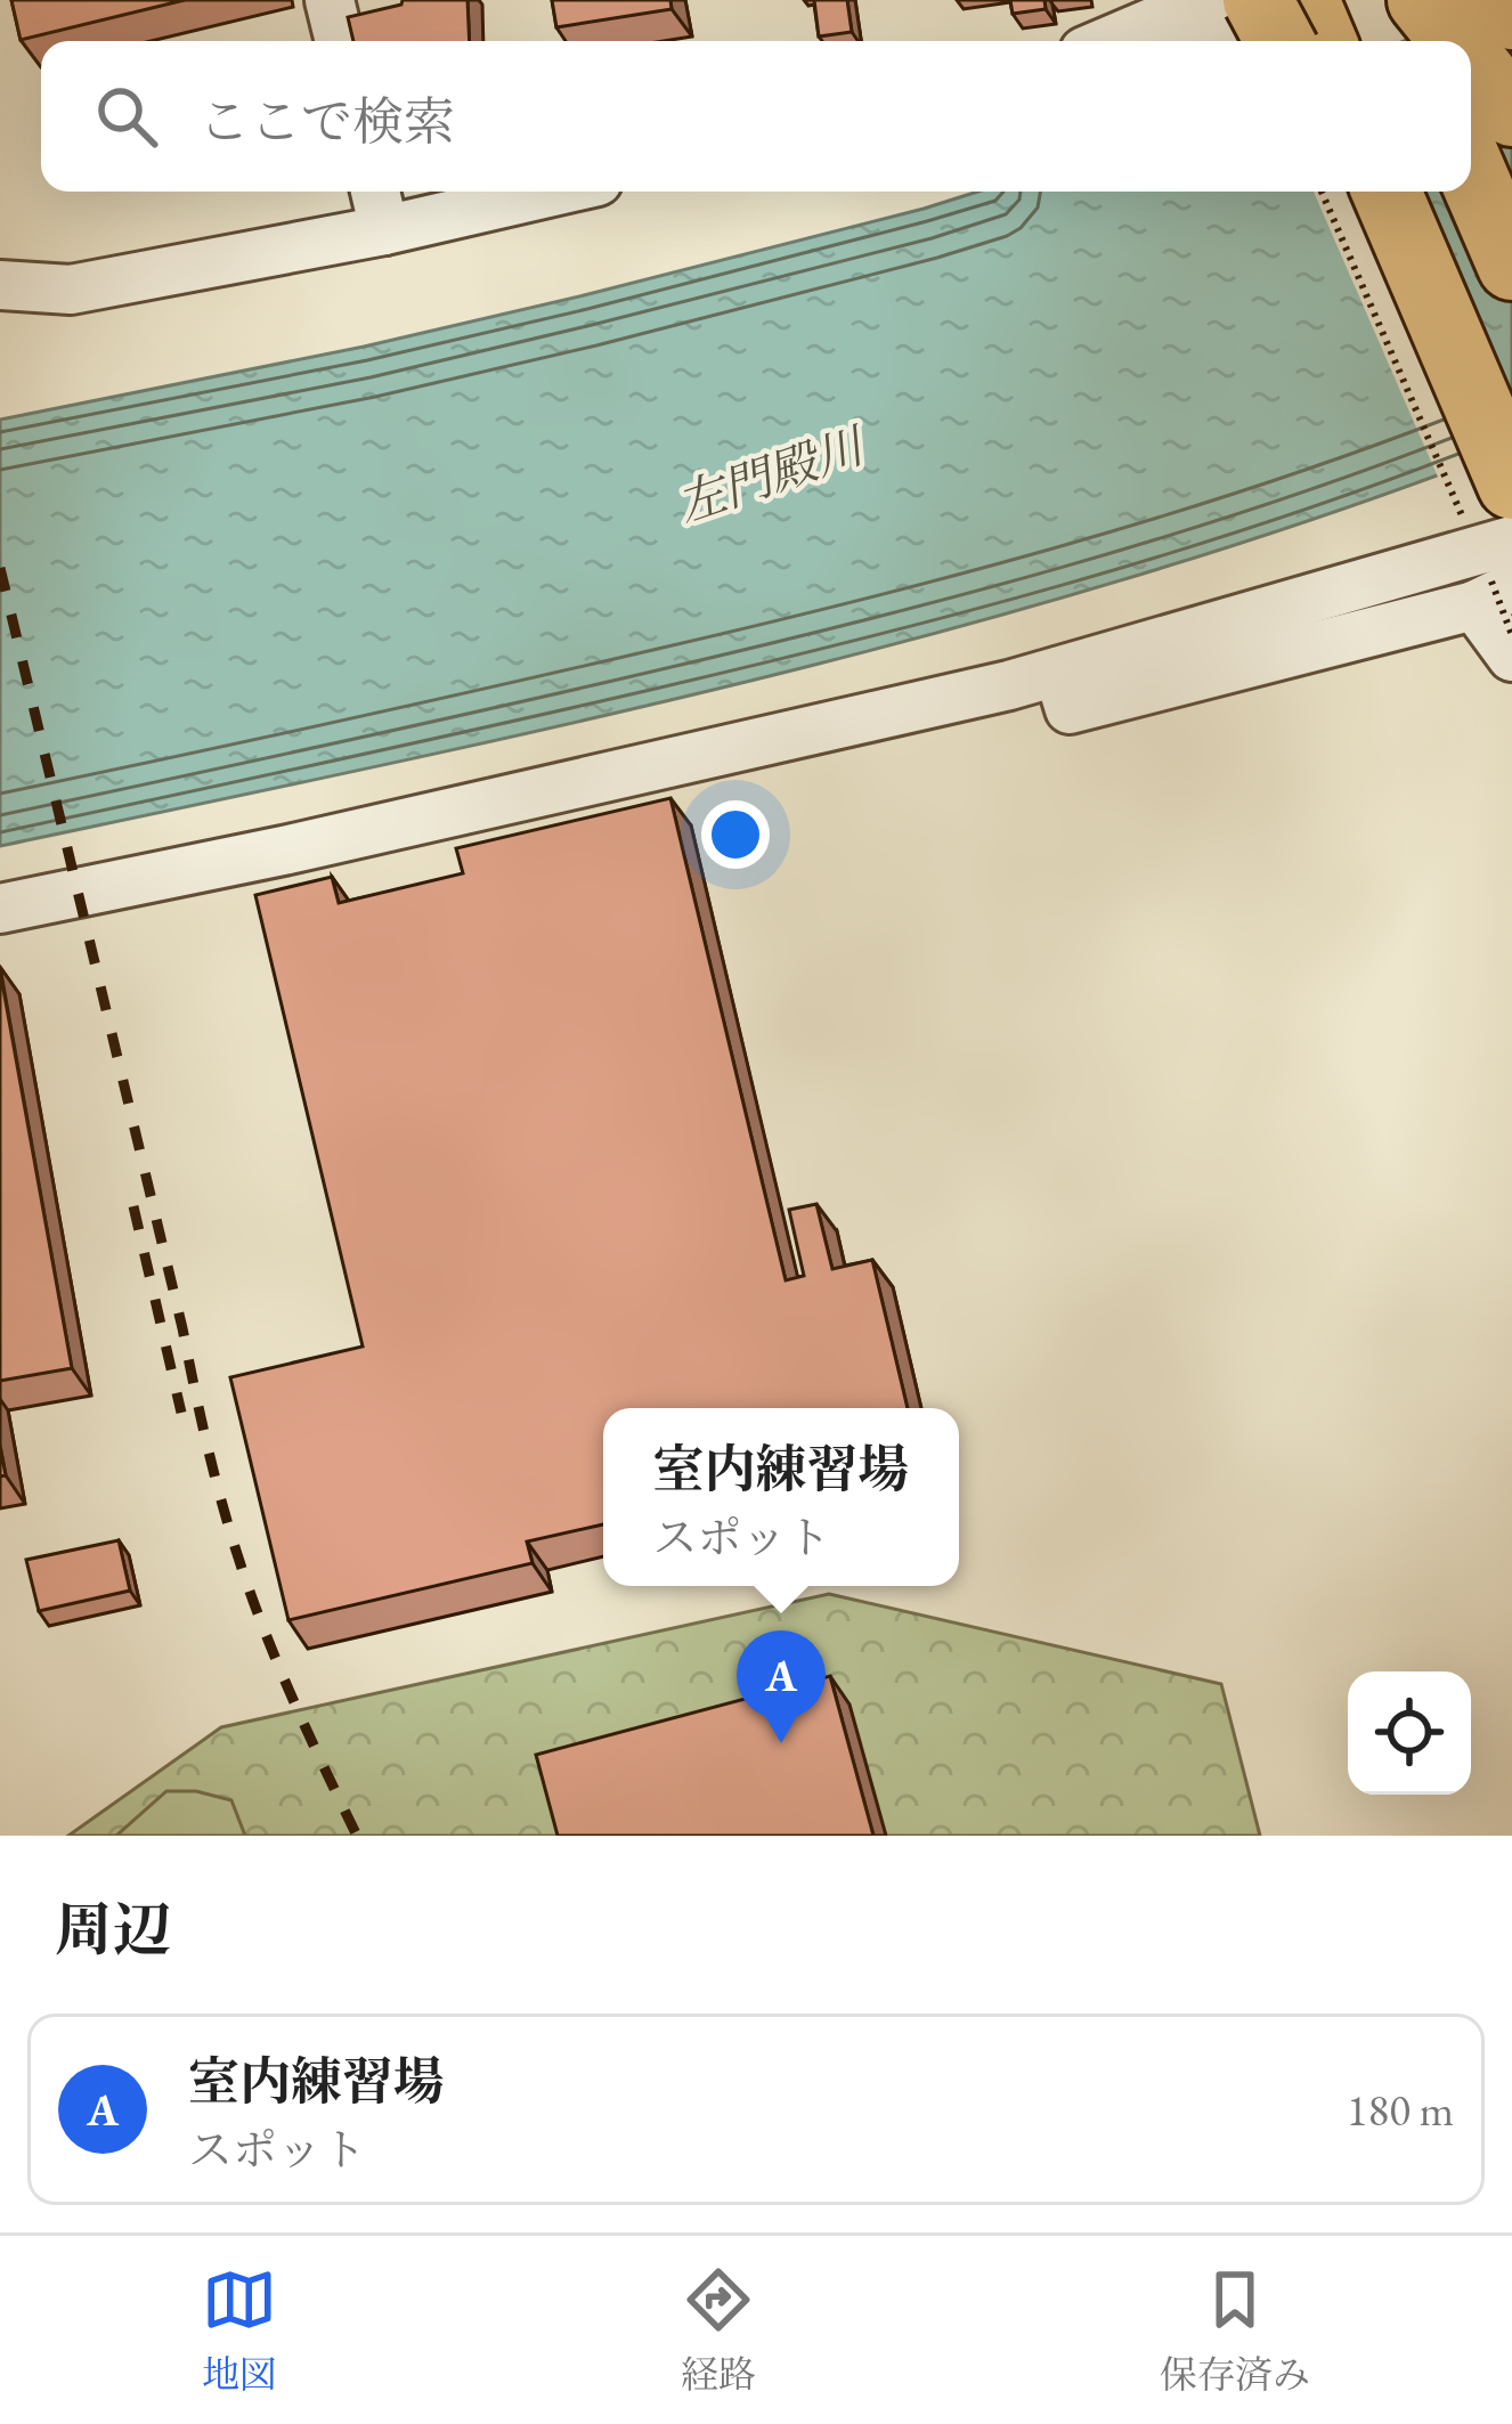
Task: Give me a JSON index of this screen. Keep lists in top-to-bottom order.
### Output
{
  "water": ["左門殿川"],
  "page": {
    "search": "ここで検索",
    "popup": ["室内練習場", "スポット"],
    "pins": "A",
    "heading": "周辺",
    "list": [
      {
        "mark": "A",
        "name": "室内練習場",
        "note": "スポット",
        "value": "180 m"
      }
    ],
    "nav": ["地図", "経路", "保存済み"]
  }
}
